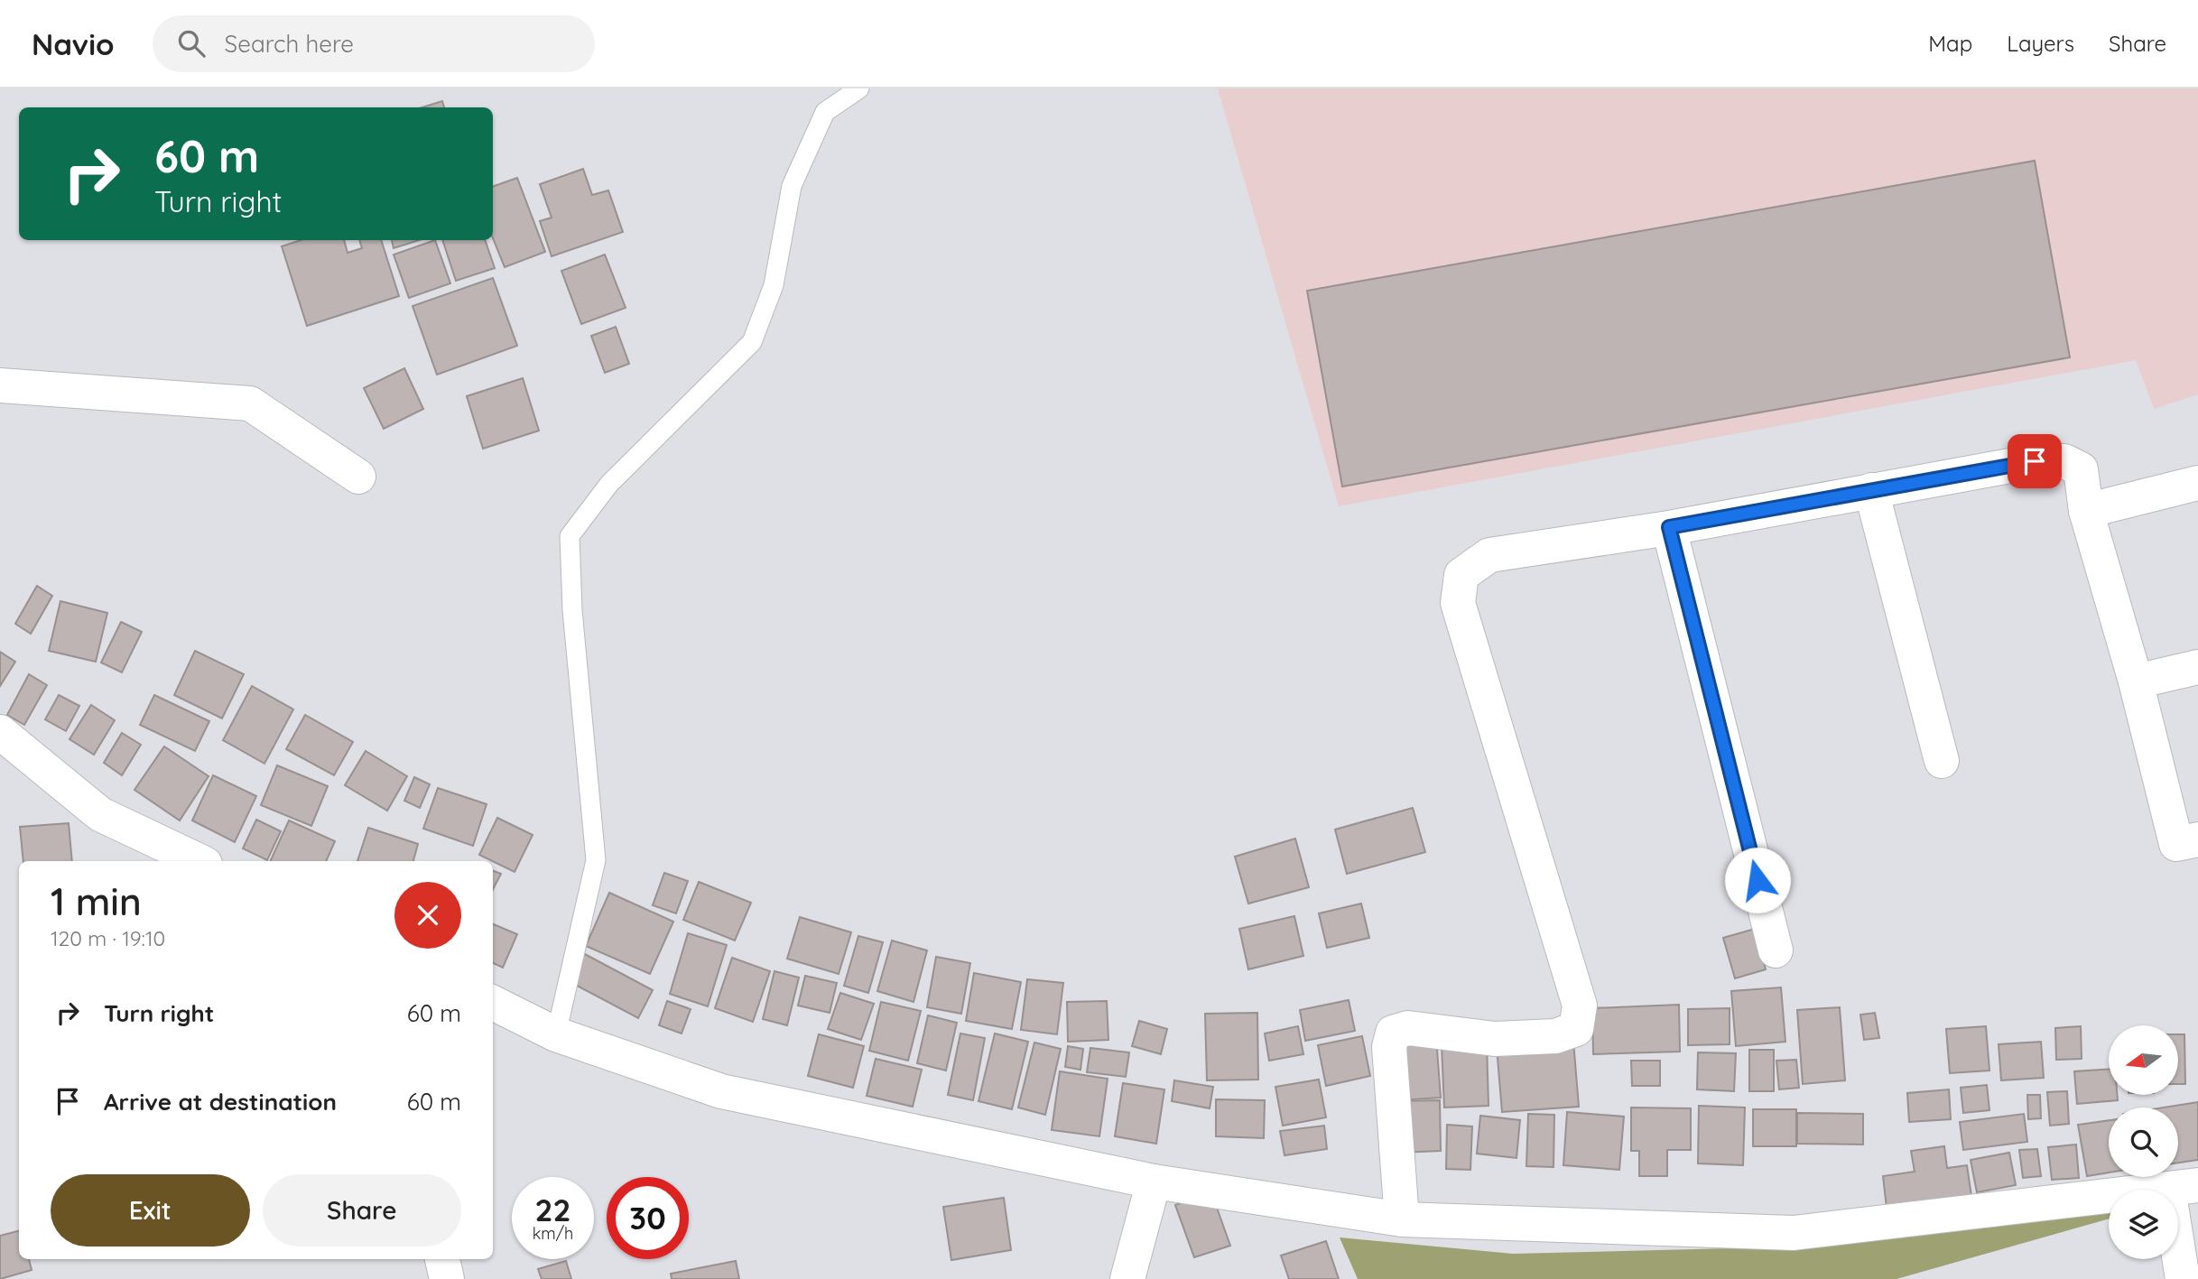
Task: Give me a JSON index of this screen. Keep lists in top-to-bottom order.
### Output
{
  "north": "left",
  "page": {
    "header": "Navio",
    "search": "Search here",
    "nav": ["Map", "Layers", "Share"],
    "turn": ["60 m", "Turn right"],
    "heading": ["1 min", "120 m · 19:10"],
    "list": [
      {
        "name": "Turn right",
        "value": "60 m"
      },
      {
        "name": "Arrive at destination",
        "value": "60 m"
      }
    ],
    "buttons": ["Exit", "Share"],
    "speed": "22 km/h",
    "limit": "30"
  }
}
